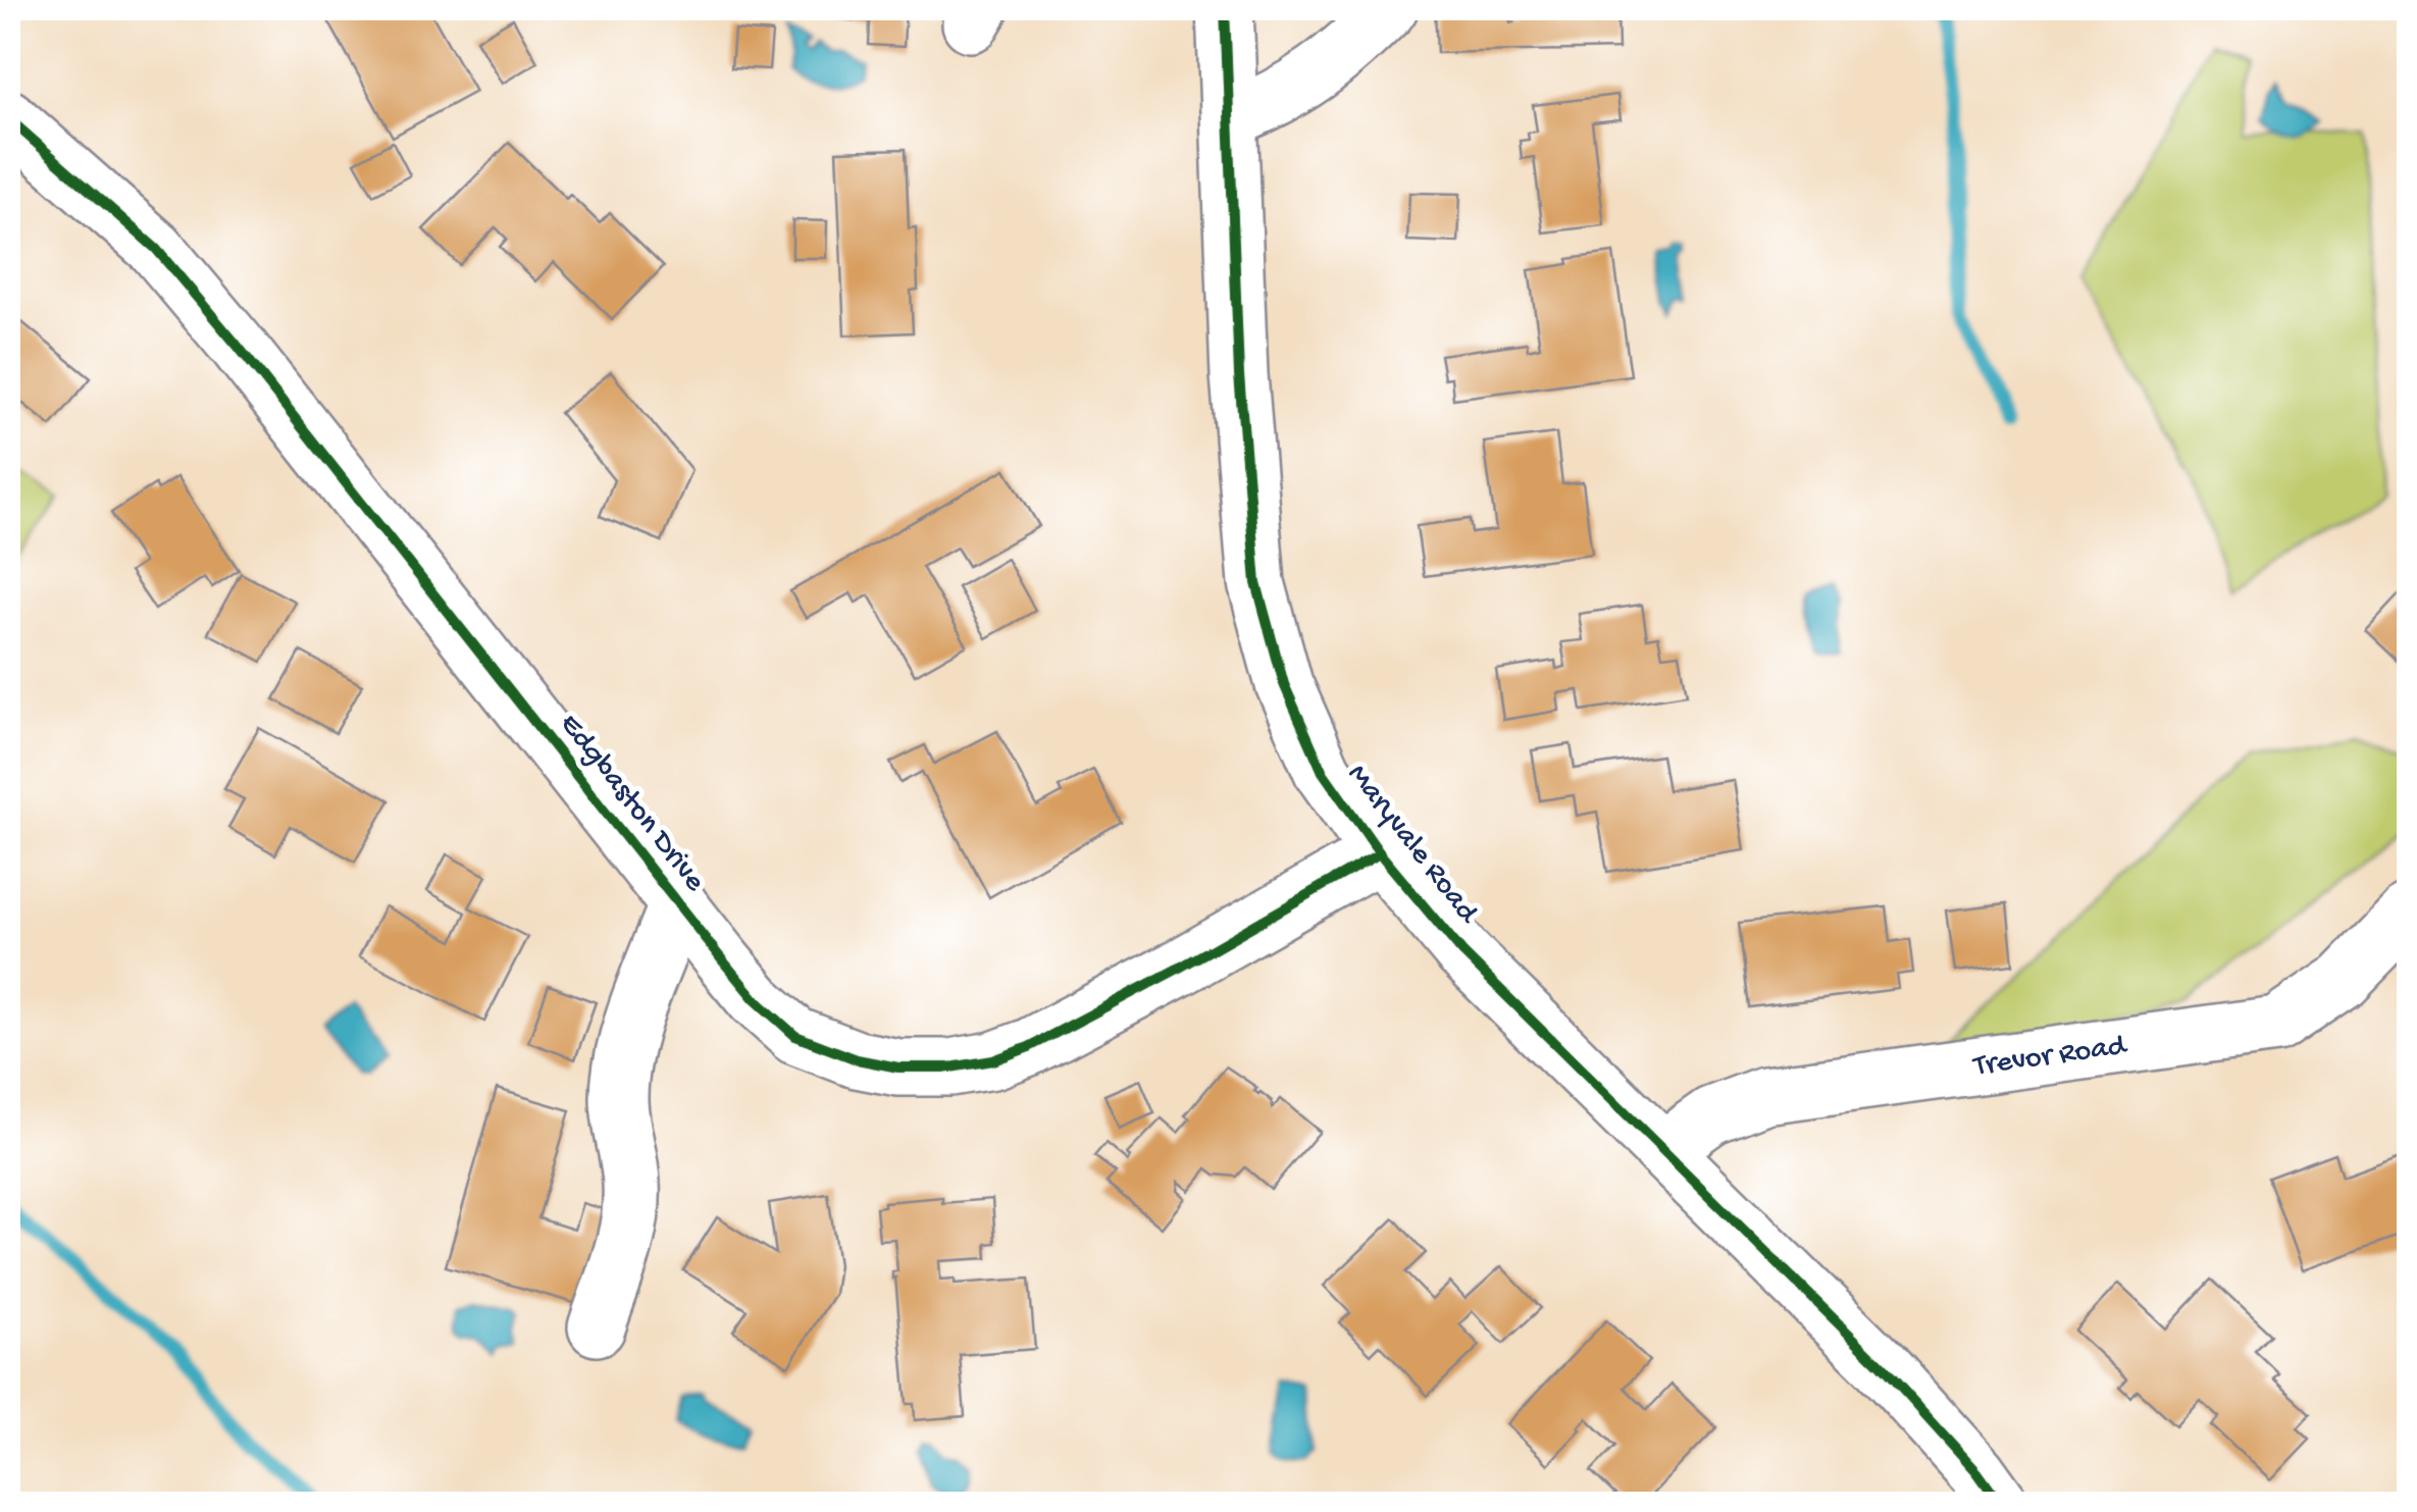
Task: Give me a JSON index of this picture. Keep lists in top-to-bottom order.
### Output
{
  "streets": {
    "street": ["Edgbaston Drive", "Maryvale Road", "Trevor Road"]
  },
  "crossings": [
    ["Edgbaston Drive", "Maryvale Road"],
    ["Maryvale Road", "Trevor Road"]
  ]
}
